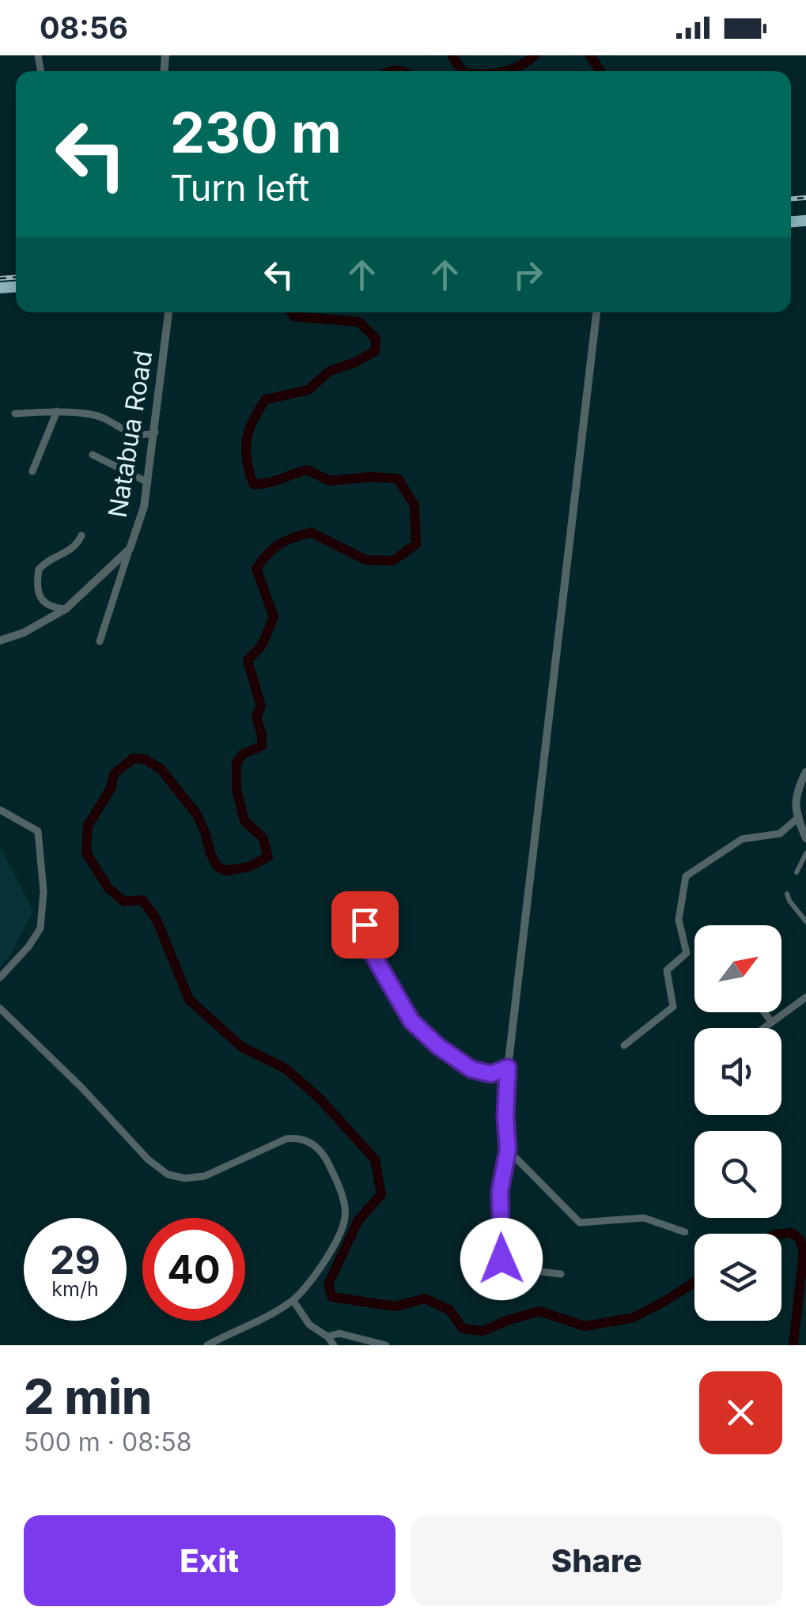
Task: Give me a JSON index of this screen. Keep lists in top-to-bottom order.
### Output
{
  "streets": {
    "street": ["Natabua Road"]
  },
  "north": "top right",
  "page": {
    "status": "08:56",
    "turn": ["230 m", "Turn left"],
    "speed": "29 km/h",
    "limit": "40",
    "heading": ["2 min", "500 m · 08:58"],
    "buttons": ["Exit", "Share"]
  }
}
